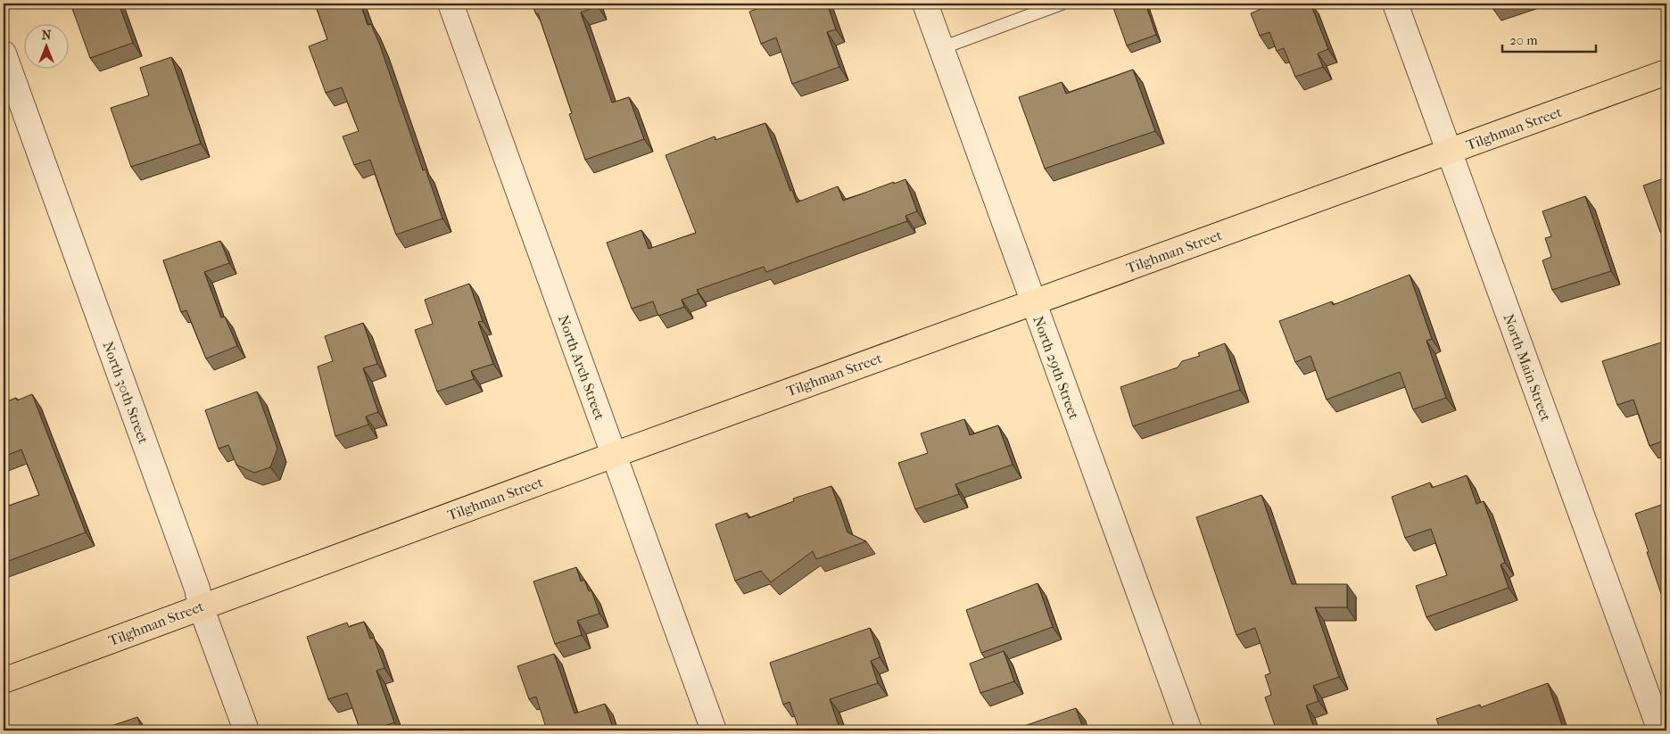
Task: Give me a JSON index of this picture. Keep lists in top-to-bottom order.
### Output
{
  "streets": {
    "main road": ["Tilghman Street"],
    "street": [
      "North Arch Street",
      "North 29th Street",
      "North Main Street",
      "North 30th Street"
    ]
  },
  "crossings": [
    ["Tilghman Street", "North Arch Street"],
    ["Tilghman Street", "North 29th Street"],
    ["Tilghman Street", "North Main Street"],
    ["Tilghman Street", "North 30th Street"]
  ],
  "scale_bar": "20 m",
  "north": "top"
}
